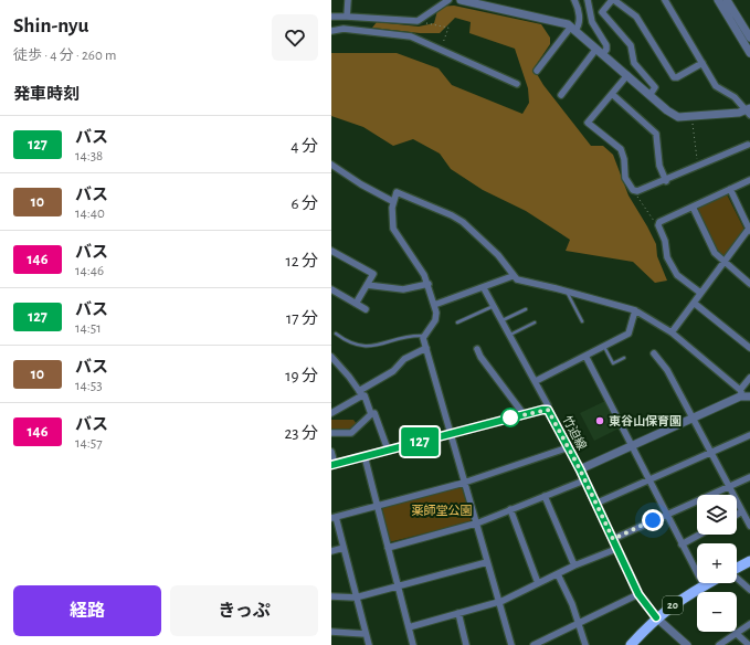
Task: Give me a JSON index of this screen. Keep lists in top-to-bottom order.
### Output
{
  "streets": {
    "main road": ["20"],
    "street": ["竹迫線"]
  },
  "crossings": [
    ["竹迫線", "20"]
  ],
  "parks": ["薬師堂公園"],
  "places": ["東谷山保育園"],
  "lines": ["bus line 127"],
  "page": {
    "heading": [
      ["Shin-nyu", "徒歩 · 4 分 · 260 m"],
      "発車時刻"
    ],
    "on_map": "127",
    "list": [
      {
        "mark": "127",
        "name": "バス",
        "note": "14:38",
        "value": "4 分"
      },
      {
        "mark": "10",
        "name": "バス",
        "note": "14:40",
        "value": "6 分"
      },
      {
        "mark": "146",
        "name": "バス",
        "note": "14:46",
        "value": "12 分"
      },
      {
        "mark": "127",
        "name": "バス",
        "note": "14:51",
        "value": "17 分"
      },
      {
        "mark": "10",
        "name": "バス",
        "note": "14:53",
        "value": "19 分"
      },
      {
        "mark": "146",
        "name": "バス",
        "note": "14:57",
        "value": "23 分"
      }
    ],
    "map_buttons": ["+", "−"],
    "buttons": ["経路", "きっぷ"]
  }
}
